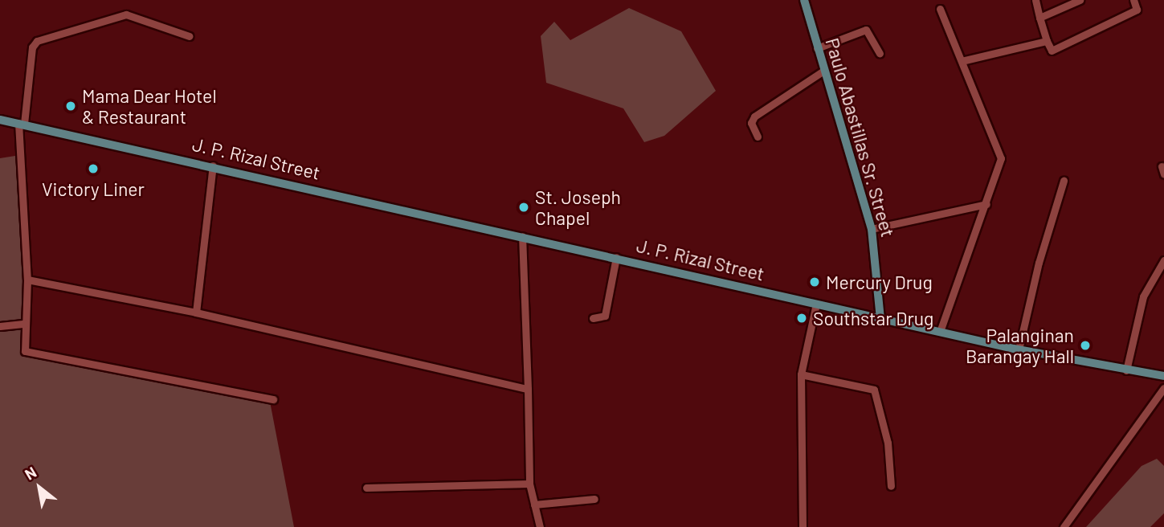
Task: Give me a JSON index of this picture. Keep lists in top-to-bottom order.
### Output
{
  "streets": {
    "main road": ["Paulo Abastillas Sr. Street", "J. P. Rizal Street"]
  },
  "crossings": [
    ["Paulo Abastillas Sr. Street", "J. P. Rizal Street"]
  ],
  "places": [
    "Mama Dear Hotel & Restaurant",
    "Victory Liner",
    "St. Joseph Chapel",
    "Mercury Drug",
    "Southstar Drug",
    "Palanginan Barangay Hall"
  ],
  "north": "top left"
}
